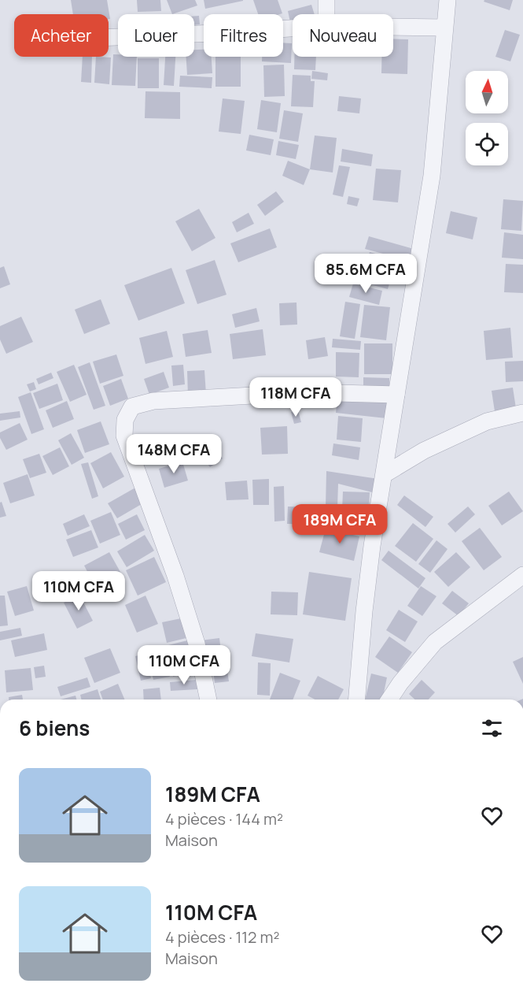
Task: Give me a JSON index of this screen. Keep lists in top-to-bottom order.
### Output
{
  "north": "top",
  "page": {
    "chip": [
      "Acheter",
      "Louer",
      "Filtres",
      "Nouveau"
    ],
    "price": [
      "85.6M CFA",
      "118M CFA",
      "148M CFA",
      "189M CFA",
      "110M CFA",
      "110M CFA"
    ],
    "heading": "6 biens",
    "list": [
      {
        "name": "189M CFA",
        "note": "4 pièces · 144 m² · Maison"
      },
      {
        "name": "110M CFA",
        "note": "4 pièces · 112 m² · Maison"
      }
    ]
  }
}
